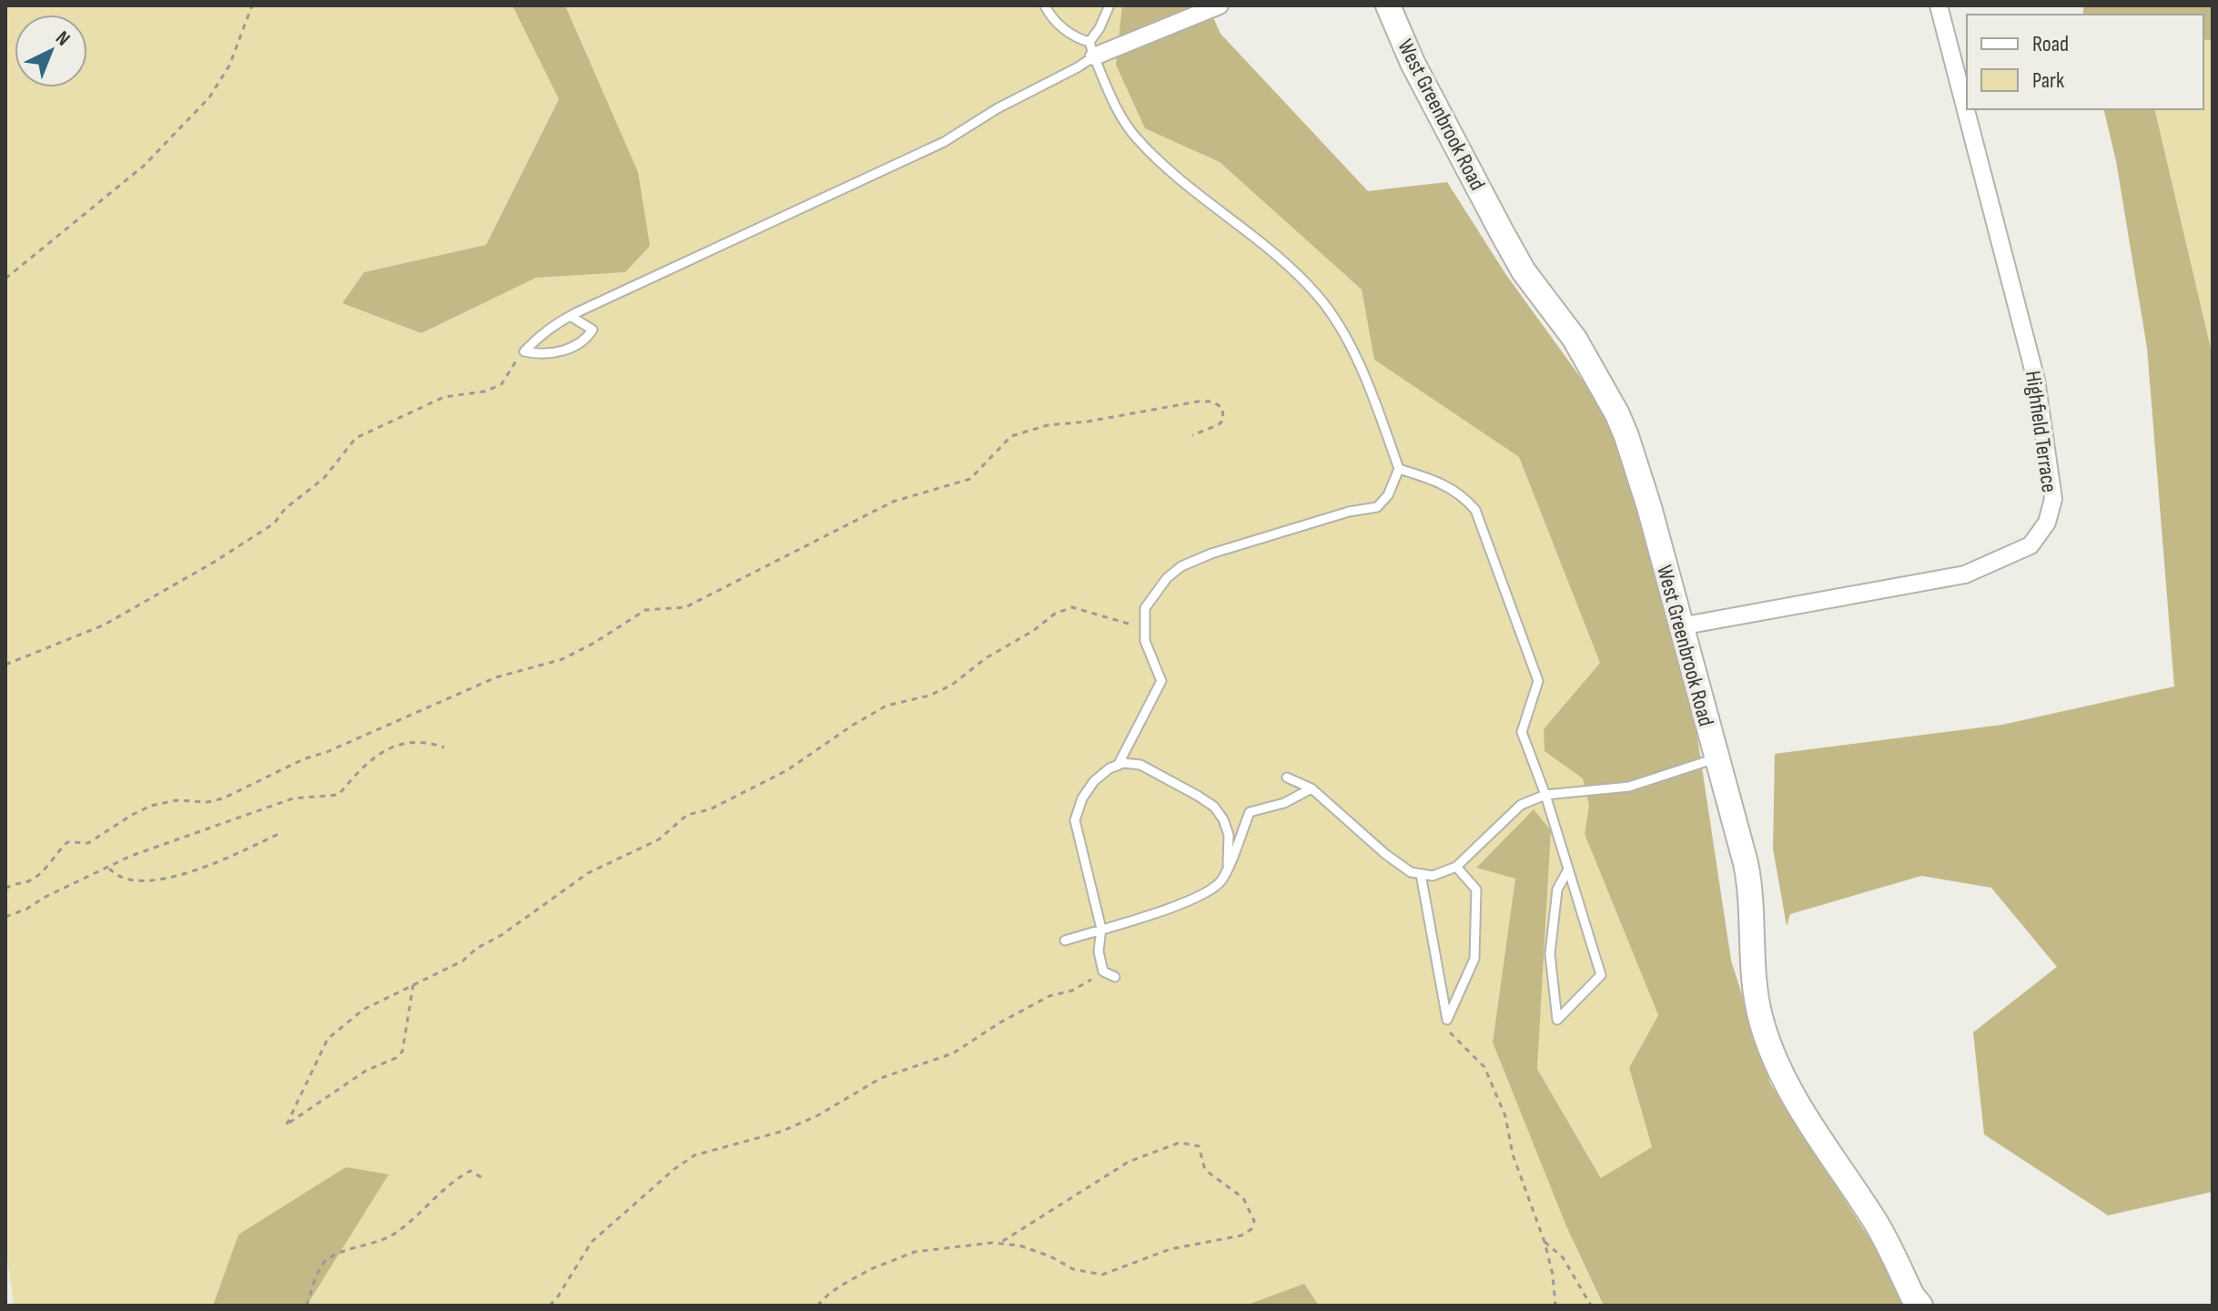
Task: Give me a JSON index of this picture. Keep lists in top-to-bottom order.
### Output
{
  "streets": {
    "street": ["West Greenbrook Road", "Highfield Terrace"]
  },
  "crossings": [
    ["West Greenbrook Road", "Highfield Terrace"]
  ],
  "legend": ["Road", "Park"],
  "north": "top right"
}
